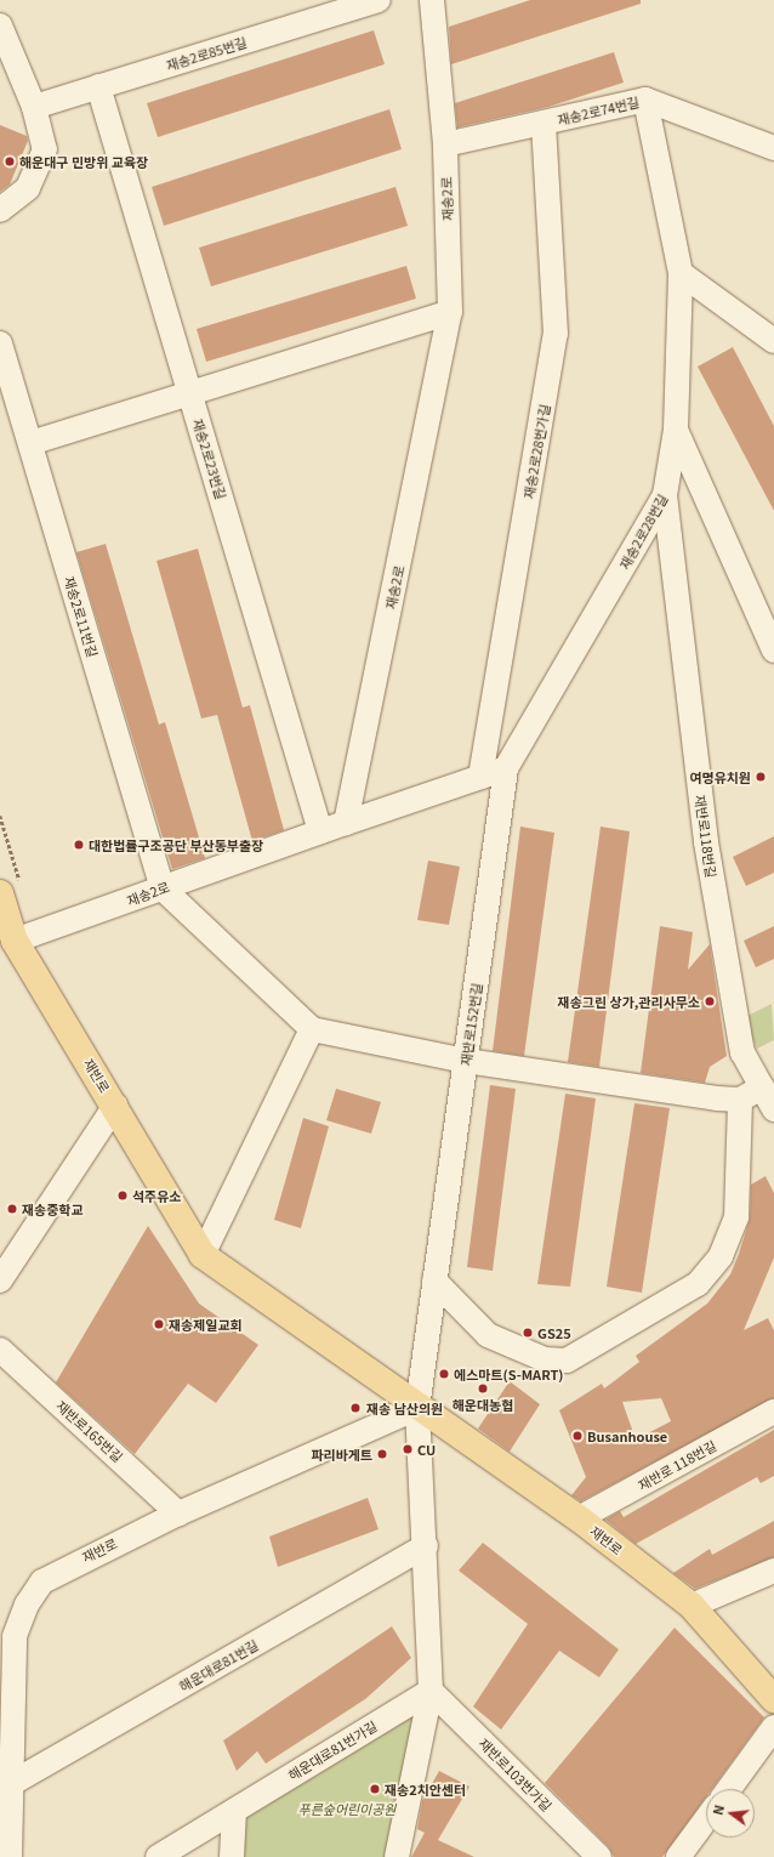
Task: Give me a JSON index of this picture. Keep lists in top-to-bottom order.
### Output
{
  "streets": {
    "main road": ["재반로"],
    "street": [
      "재송2로85번길",
      "재송2로74번길",
      "재송2로",
      "재송2로28번가길",
      "재송2로23번길",
      "재송2로28번길",
      "재송2로11번길",
      "재반로118번길",
      "재반로152번길",
      "재반로165번길",
      "재반로 118번길",
      "해운대로81번길",
      "해운대로81번가길",
      "재반로103번가길"
    ]
  },
  "crossings": [
    ["재송2로85번길", "재송2로23번길"],
    ["재송2로74번길", "재송2로"],
    ["재송2로74번길", "재송2로28번가길"],
    ["재송2로74번길", "재송2로28번길"],
    ["재송2로", "재송2로23번길"],
    ["재송2로", "재송2로11번길"],
    ["재송2로", "재반로"],
    ["재송2로28번길", "재반로118번길"],
    ["재송2로28번길", "재반로152번길"],
    ["재반로152번길", "재반로"],
    ["재반로", "재반로165번길"],
    ["재반로", "재반로 118번길"],
    ["재반로", "해운대로81번길"],
    ["해운대로81번가길", "재반로103번가길"]
  ],
  "parks": ["푸른숲어린이공원"],
  "places": [
    "해운대구 민방위 교육장",
    "여명유치원",
    "대한법률구조공단 부산동부출장",
    "재송그린 상가,관리사무소",
    "석주유소",
    "재송중학교",
    "재송제일교회",
    "GS25",
    "에스마트(S-MART)",
    "해운대농협",
    "재송 남산의원",
    "Busanhouse",
    "CU",
    "파리바게트",
    "재송2치안센터"
  ],
  "north": "left"
}
